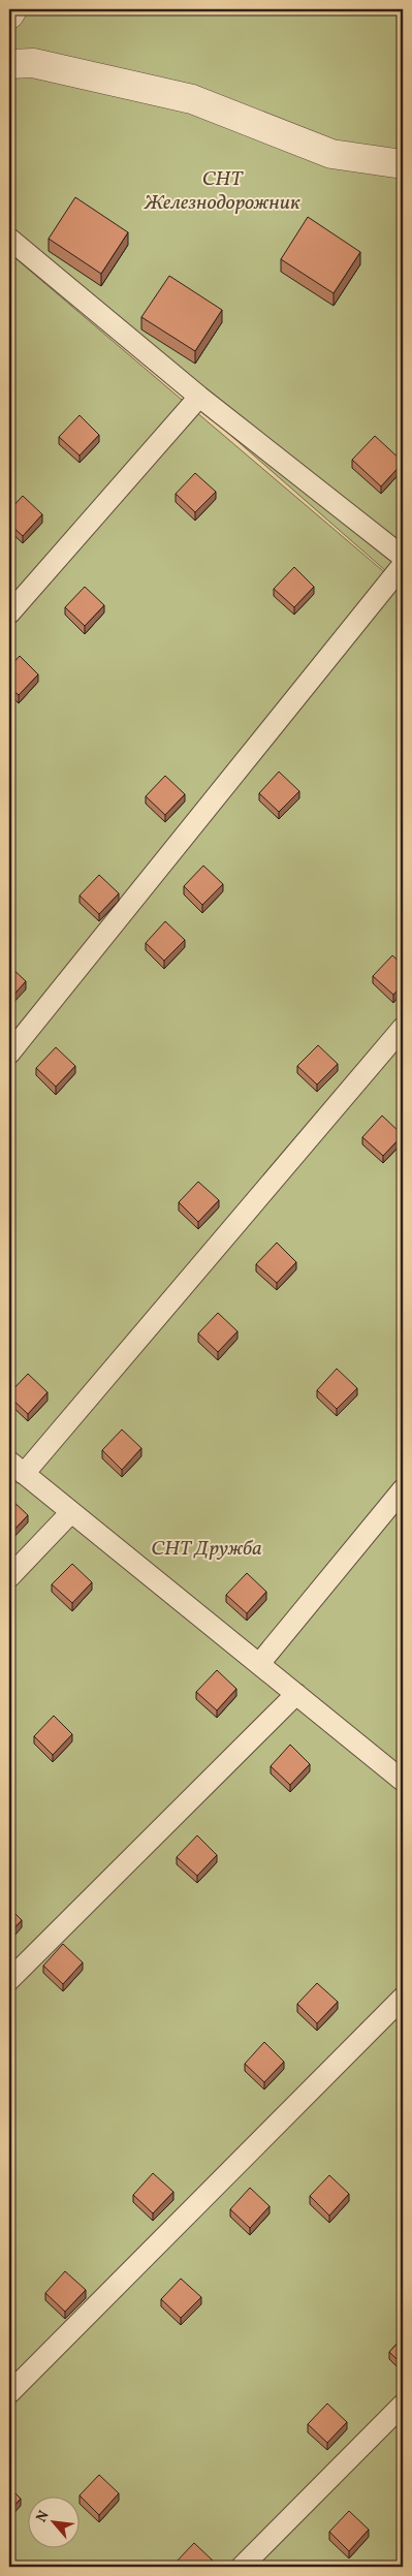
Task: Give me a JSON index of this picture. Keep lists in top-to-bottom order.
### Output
{
  "parks": ["СНТ Железнодорожник", "СНТ Дружба"],
  "north": "top left"
}
